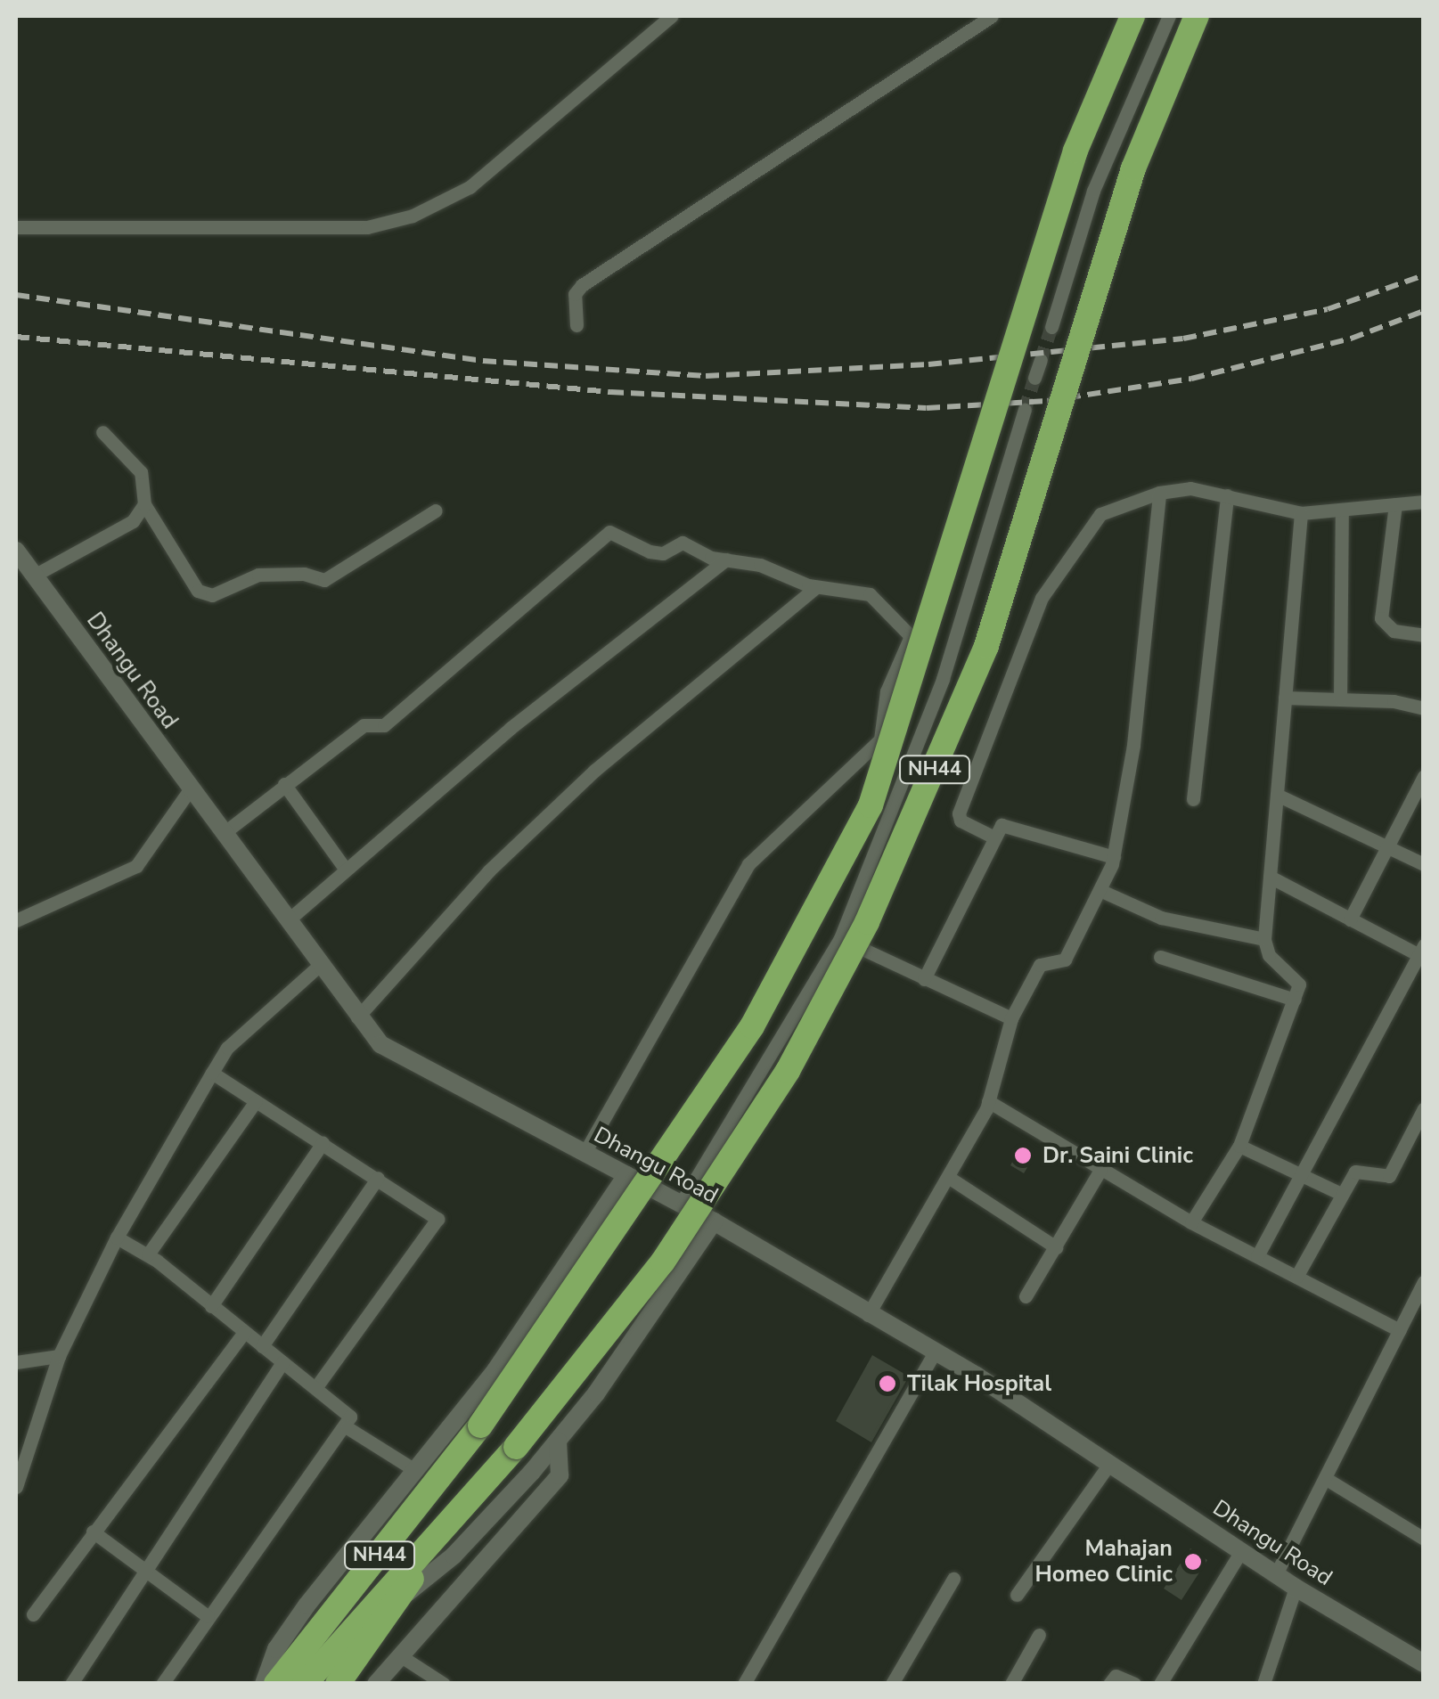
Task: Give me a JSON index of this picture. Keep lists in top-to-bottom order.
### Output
{
  "streets": {
    "highway": ["NH44"],
    "street": ["Dhangu Road"]
  },
  "places": ["Dr. Saini Clinic", "Tilak Hospital", "Mahajan Homeo Clinic"]
}
